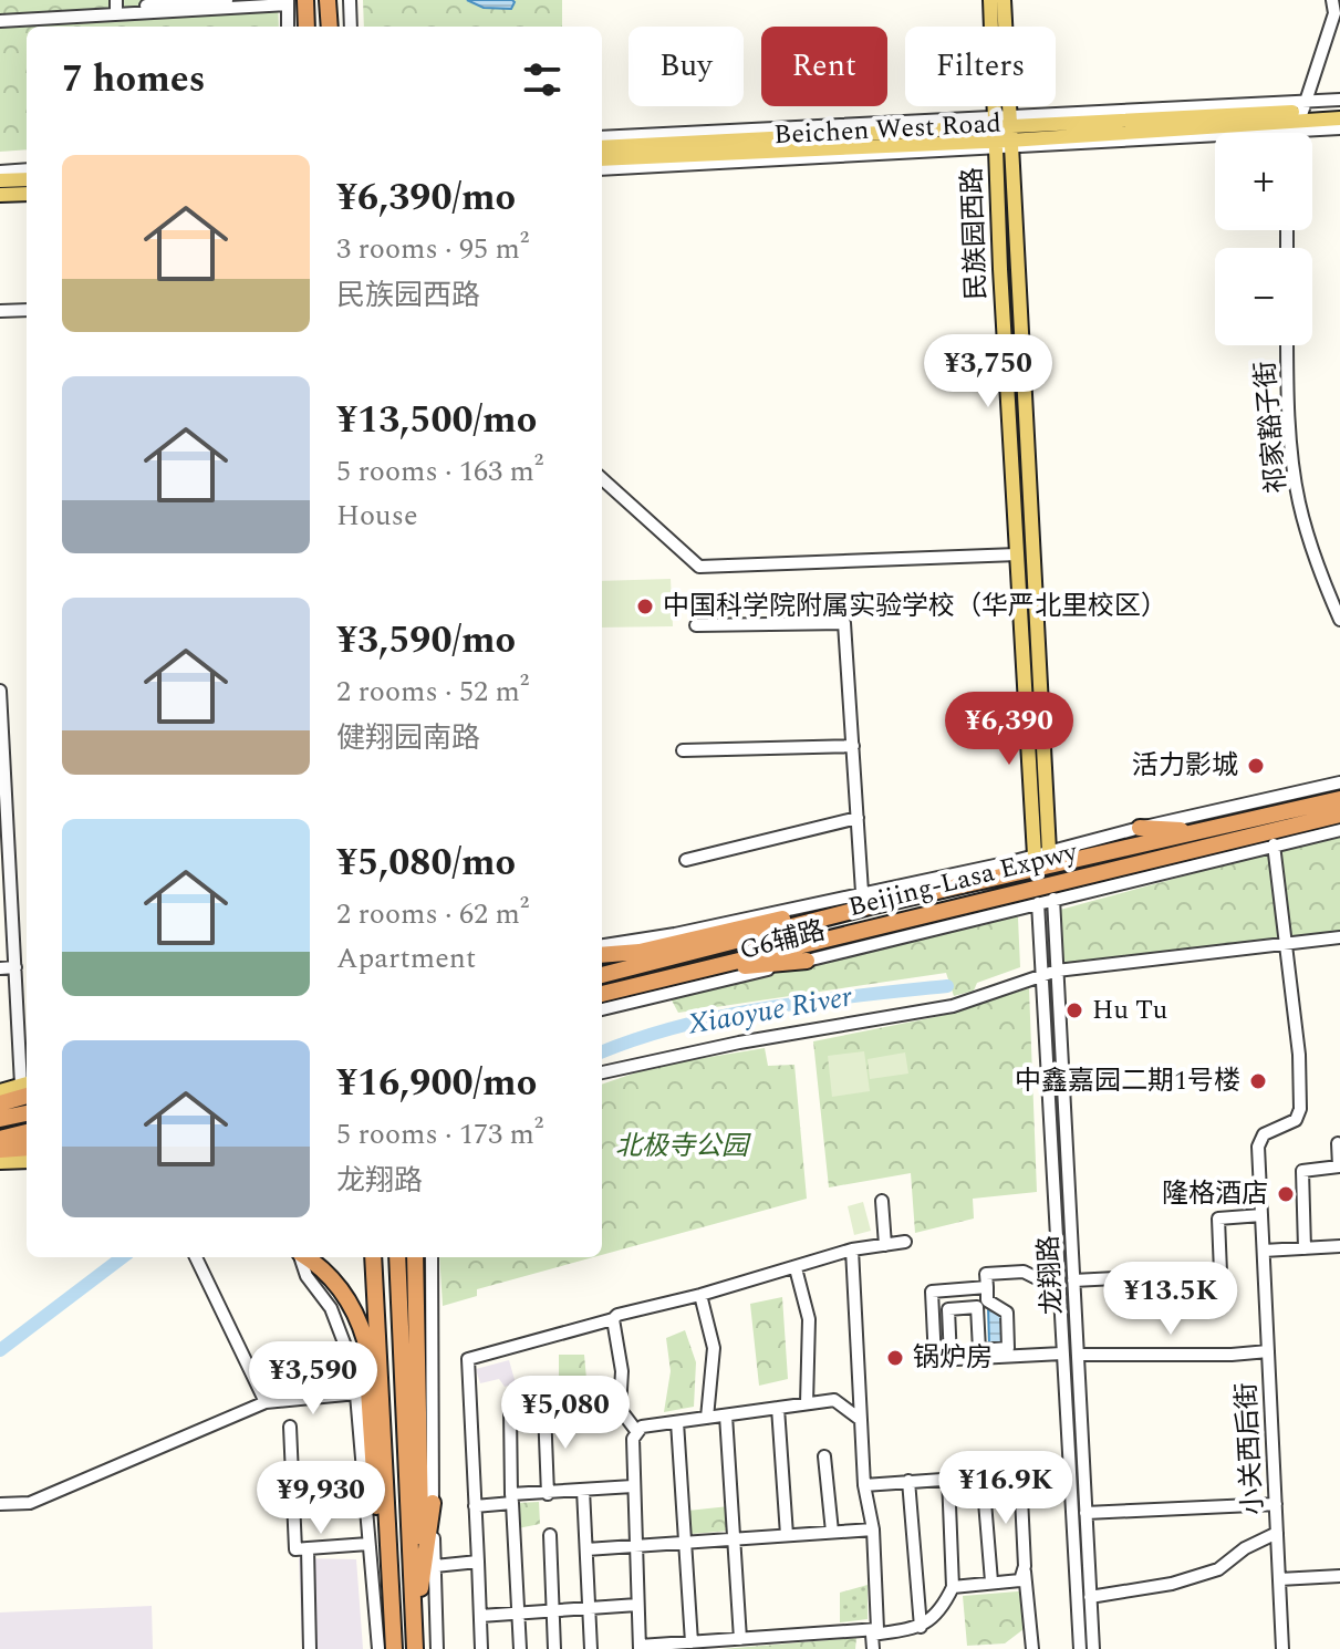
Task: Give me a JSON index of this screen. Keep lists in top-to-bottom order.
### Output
{
  "streets": {
    "highway": ["Beijing-Lasa Expwy"],
    "main road": ["Beichen West Road", "民族园西路"],
    "street": [
      "祁家豁子街",
      "G6辅路",
      "龙翔路",
      "小关西后街"
    ]
  },
  "crossings": [
    ["Beichen West Road", "民族园西路"],
    ["民族园西路", "G6辅路"],
    ["Beijing-Lasa Expwy", "G6辅路"],
    ["G6辅路", "龙翔路"],
    ["G6辅路", "小关西后街"]
  ],
  "water": ["Xiaoyue River"],
  "parks": ["北极寺公园"],
  "places": [
    "中国科学院附属实验学校（华严北里校区）",
    "活力影城",
    "Hu Tu",
    "中鑫嘉园二期1号楼",
    "隆格酒店",
    "锅炉房"
  ],
  "page": {
    "chip": ["Buy", "Rent", "Filters"],
    "heading": "7 homes",
    "map_buttons": ["+", "−"],
    "list": [
      {
        "name": "¥6,390/mo",
        "note": "3 rooms · 95 m² · 民族园西路"
      },
      {
        "name": "¥13,500/mo",
        "note": "5 rooms · 163 m² · House"
      },
      {
        "name": "¥3,590/mo",
        "note": "2 rooms · 52 m² · 健翔园南路"
      },
      {
        "name": "¥5,080/mo",
        "note": "2 rooms · 62 m² · Apartment"
      },
      {
        "name": "¥16,900/mo",
        "note": "5 rooms · 173 m² · 龙翔路"
      }
    ],
    "price": [
      "¥3,750",
      "¥6,390",
      "¥13.5K",
      "¥3,590",
      "¥5,080",
      "¥16.9K",
      "¥9,930"
    ]
  }
}
